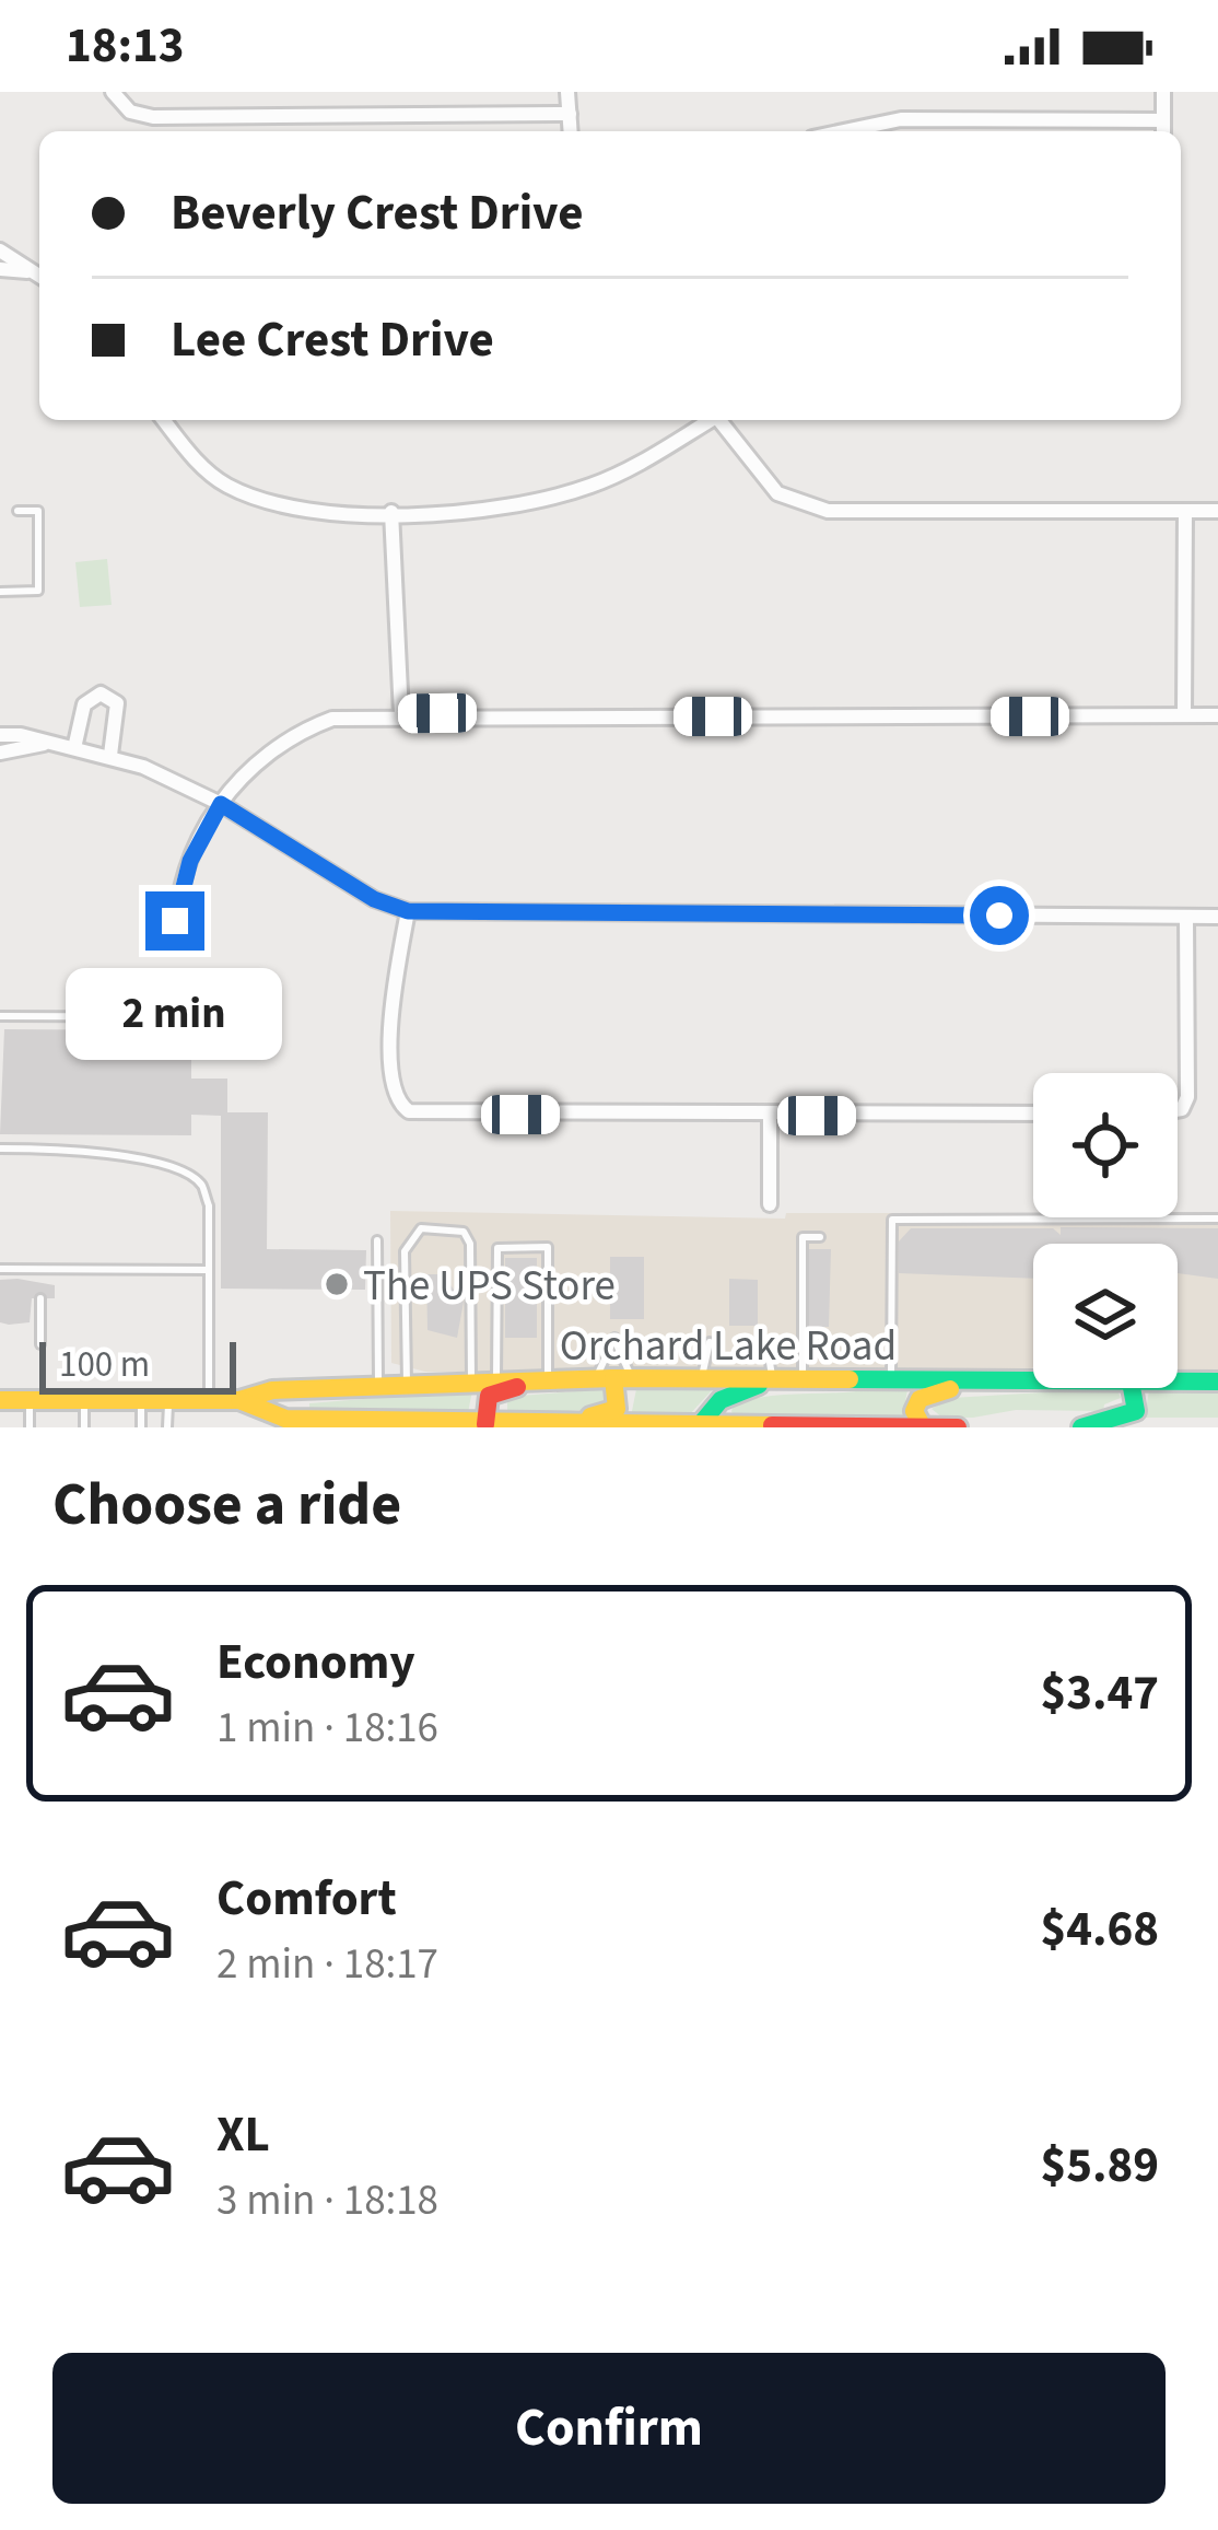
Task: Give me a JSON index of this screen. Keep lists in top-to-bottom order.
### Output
{
  "streets": {
    "main road": ["Orchard Lake Road"]
  },
  "places": ["The UPS Store"],
  "scale_bar": "100 m",
  "page": {
    "status": "18:13",
    "banner": ["Beverly Crest Drive", "Lee Crest Drive"],
    "bubble": "2 min",
    "scale": "100 m",
    "heading": "Choose a ride",
    "list": [
      {
        "name": "Economy",
        "note": "1 min · 18:16",
        "value": "$3.47"
      },
      {
        "name": "Comfort",
        "note": "2 min · 18:17",
        "value": "$4.68"
      },
      {
        "name": "XL",
        "note": "3 min · 18:18",
        "value": "$5.89"
      }
    ],
    "buttons": "Confirm"
  }
}
